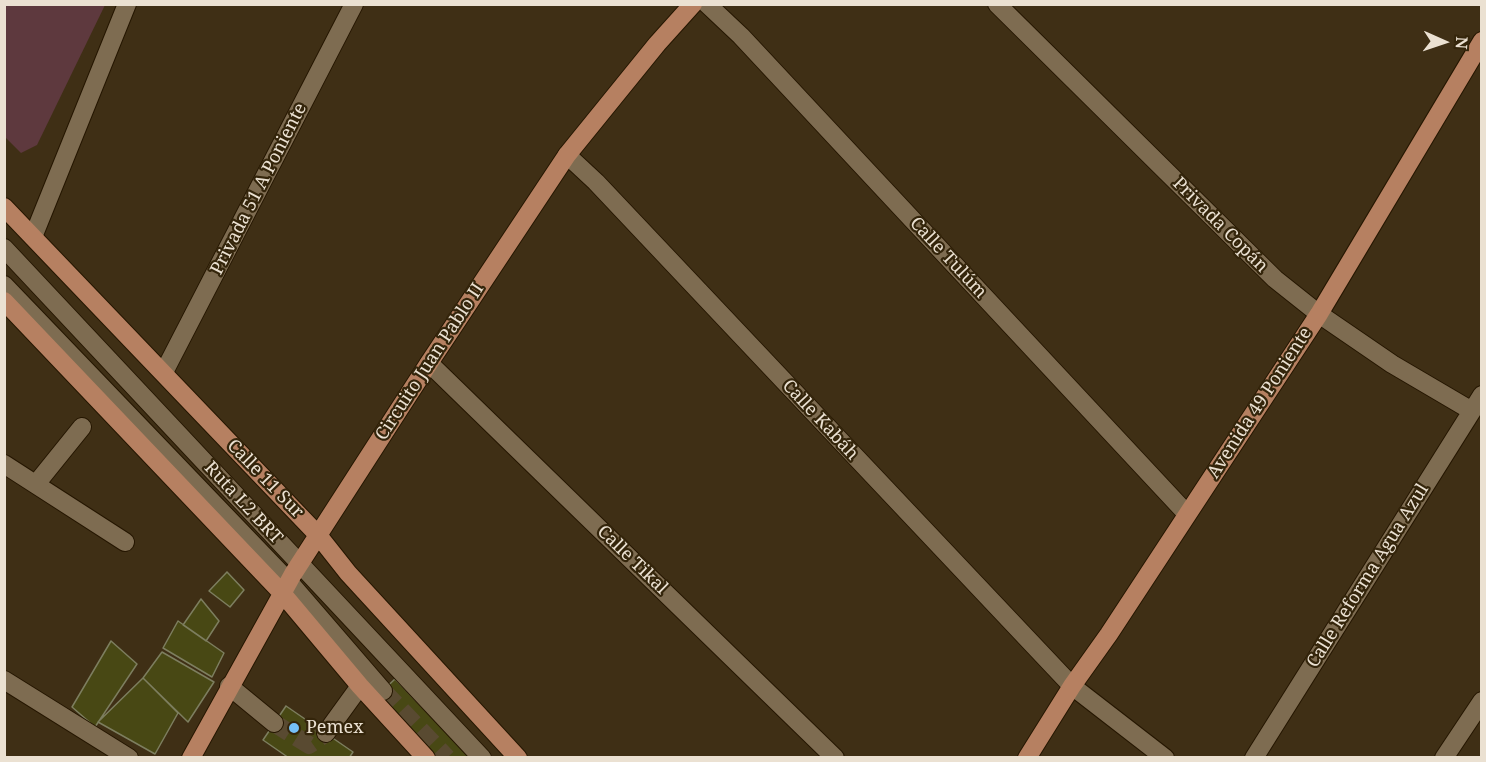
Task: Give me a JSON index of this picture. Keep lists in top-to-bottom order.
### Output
{
  "streets": {
    "main road": ["Circuito Juan Pablo II", "Avenida 49 Poniente", "Calle 11 Sur"],
    "street": [
      "Privada 51 A Poniente",
      "Privada Copán",
      "Calle Tulúm",
      "Calle Kabáh",
      "Ruta L2 BRT",
      "Calle Tikal",
      "Calle Reforma Agua Azul"
    ]
  },
  "crossings": [
    ["Privada 51 A Poniente", "Calle 11 Sur"],
    ["Privada Copán", "Avenida 49 Poniente"],
    ["Privada Copán", "Calle Reforma Agua Azul"],
    ["Calle Tulúm", "Avenida 49 Poniente"],
    ["Circuito Juan Pablo II", "Calle Kabáh"],
    ["Circuito Juan Pablo II", "Calle 11 Sur"],
    ["Circuito Juan Pablo II", "Ruta L2 BRT"],
    ["Circuito Juan Pablo II", "Calle Tikal"],
    ["Avenida 49 Poniente", "Calle Kabáh"]
  ],
  "places": ["Pemex"],
  "north": "right"
}
